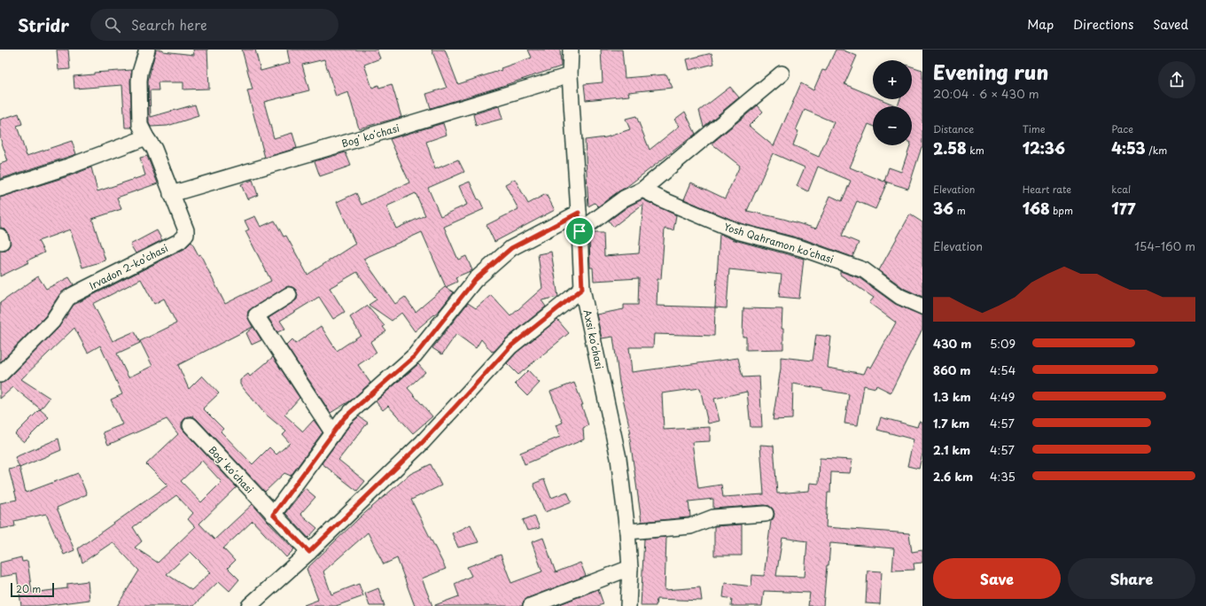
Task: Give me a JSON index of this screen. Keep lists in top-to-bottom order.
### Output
{
  "streets": {
    "street": [
      "Bogʻ koʻchasi",
      "Yosh Qahramon koʻchasi",
      "Irvadon 2-koʼchasi",
      "Axsi koʻchasi"
    ]
  },
  "crossings": [
    ["Bogʻ koʻchasi", "Irvadon 2-koʼchasi"],
    ["Bogʻ koʻchasi", "Axsi koʻchasi"]
  ],
  "scale_bar": "20 m",
  "page": {
    "header": "Stridr",
    "search": "Search here",
    "nav": ["Map", "Directions", "Saved"],
    "heading": ["Evening run", "20:04 · 6 × 430 m"],
    "map_buttons": ["+", "−"],
    "stats": [
      ["Distance", "2.58 km"],
      ["Time", "12:36"],
      ["Pace", "4:53 /km"],
      ["Elevation", "36 m"],
      ["Heart rate", "168 bpm"],
      ["kcal", "177"]
    ],
    "chart": ["Elevation", "154–160 m"],
    "list": [
      {
        "name": "430 m",
        "note": "5:09"
      },
      {
        "name": "860 m",
        "note": "4:54"
      },
      {
        "name": "1.3 km",
        "note": "4:49"
      },
      {
        "name": "1.7 km",
        "note": "4:57"
      },
      {
        "name": "2.1 km",
        "note": "4:57"
      },
      {
        "name": "2.6 km",
        "note": "4:35"
      }
    ],
    "buttons": ["Save", "Share"],
    "scale": "20 m"
  }
}
